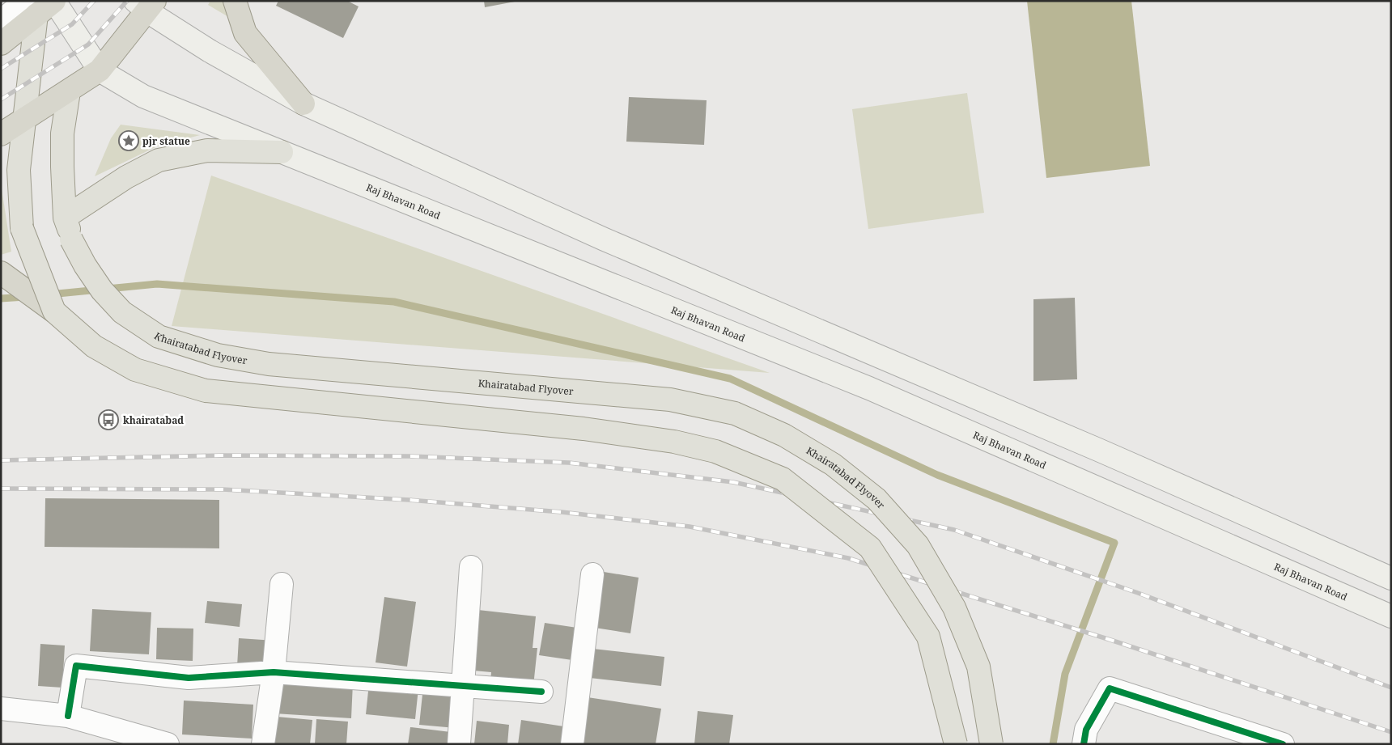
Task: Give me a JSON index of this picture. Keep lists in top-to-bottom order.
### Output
{
  "streets": {
    "main road": ["Raj Bhavan Road", "Khairatabad Flyover"]
  },
  "places": {
    "place": ["pjr statue"],
    "bus stop": ["khairatabad"]
  }
}
